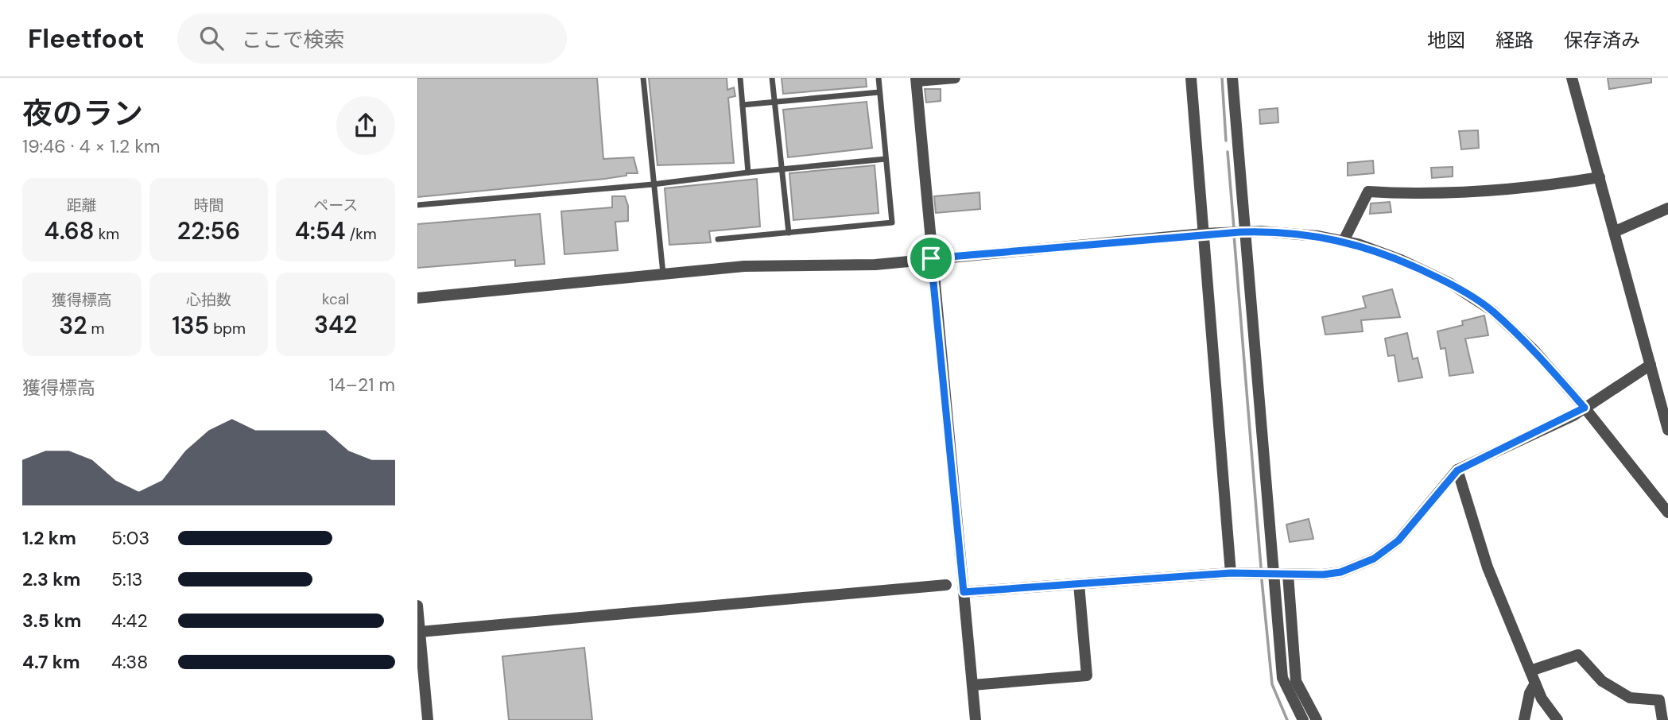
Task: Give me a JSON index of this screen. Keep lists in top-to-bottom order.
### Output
{
  "page": {
    "header": "Fleetfoot",
    "search": "ここで検索",
    "nav": ["地図", "経路", "保存済み"],
    "heading": ["夜のラン", "19:46 · 4 × 1.2 km"],
    "stats": [
      ["距離", "4.68 km"],
      ["時間", "22:56"],
      ["ペース", "4:54 /km"],
      ["獲得標高", "32 m"],
      ["心拍数", "135 bpm"],
      ["kcal", "342"]
    ],
    "chart": ["獲得標高", "14–21 m"],
    "list": [
      {
        "name": "1.2 km",
        "note": "5:03"
      },
      {
        "name": "2.3 km",
        "note": "5:13"
      },
      {
        "name": "3.5 km",
        "note": "4:42"
      },
      {
        "name": "4.7 km",
        "note": "4:38"
      }
    ]
  }
}
